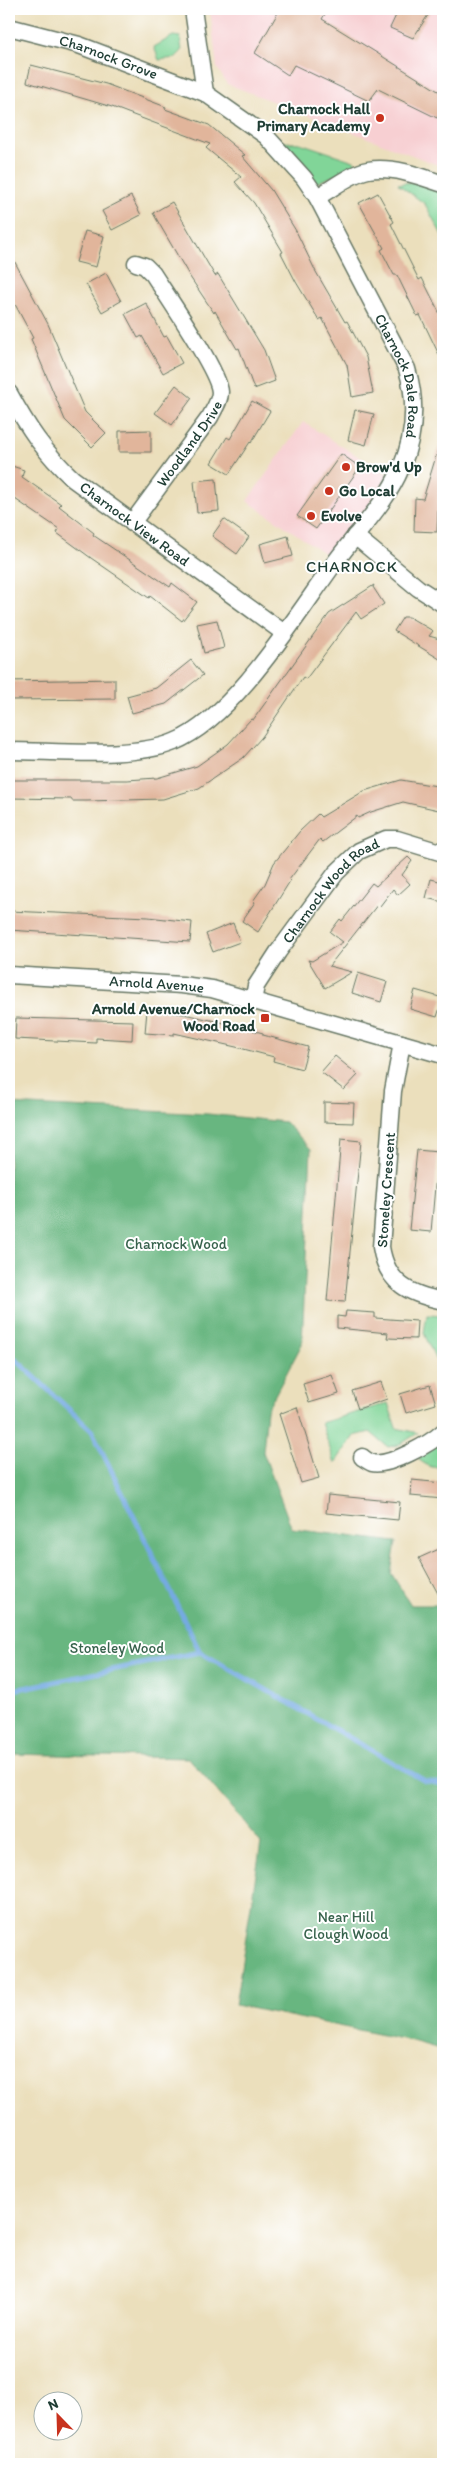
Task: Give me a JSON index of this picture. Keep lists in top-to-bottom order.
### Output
{
  "streets": {
    "street": [
      "Charnock Grove",
      "Charnock Dale Road",
      "Woodland Drive",
      "Charnock View Road",
      "Charnock Wood Road",
      "Arnold Avenue",
      "Stoneley Crescent"
    ]
  },
  "crossings": [
    ["Charnock Grove", "Charnock Dale Road"],
    ["Charnock Dale Road", "Charnock View Road"],
    ["Woodland Drive", "Charnock View Road"],
    ["Charnock Wood Road", "Arnold Avenue"],
    ["Arnold Avenue", "Stoneley Crescent"]
  ],
  "districts": ["CHARNOCK"],
  "parks": ["Charnock Wood", "Stoneley Wood", "Near Hill Clough Wood"],
  "places": {
    "other": [
      "Charnock Hall Primary Academy",
      "Brow'd Up",
      "Go Local",
      "Evolve"
    ],
    "transit": ["Arnold Avenue/Charnock Wood Road"]
  },
  "north": "top left"
}
